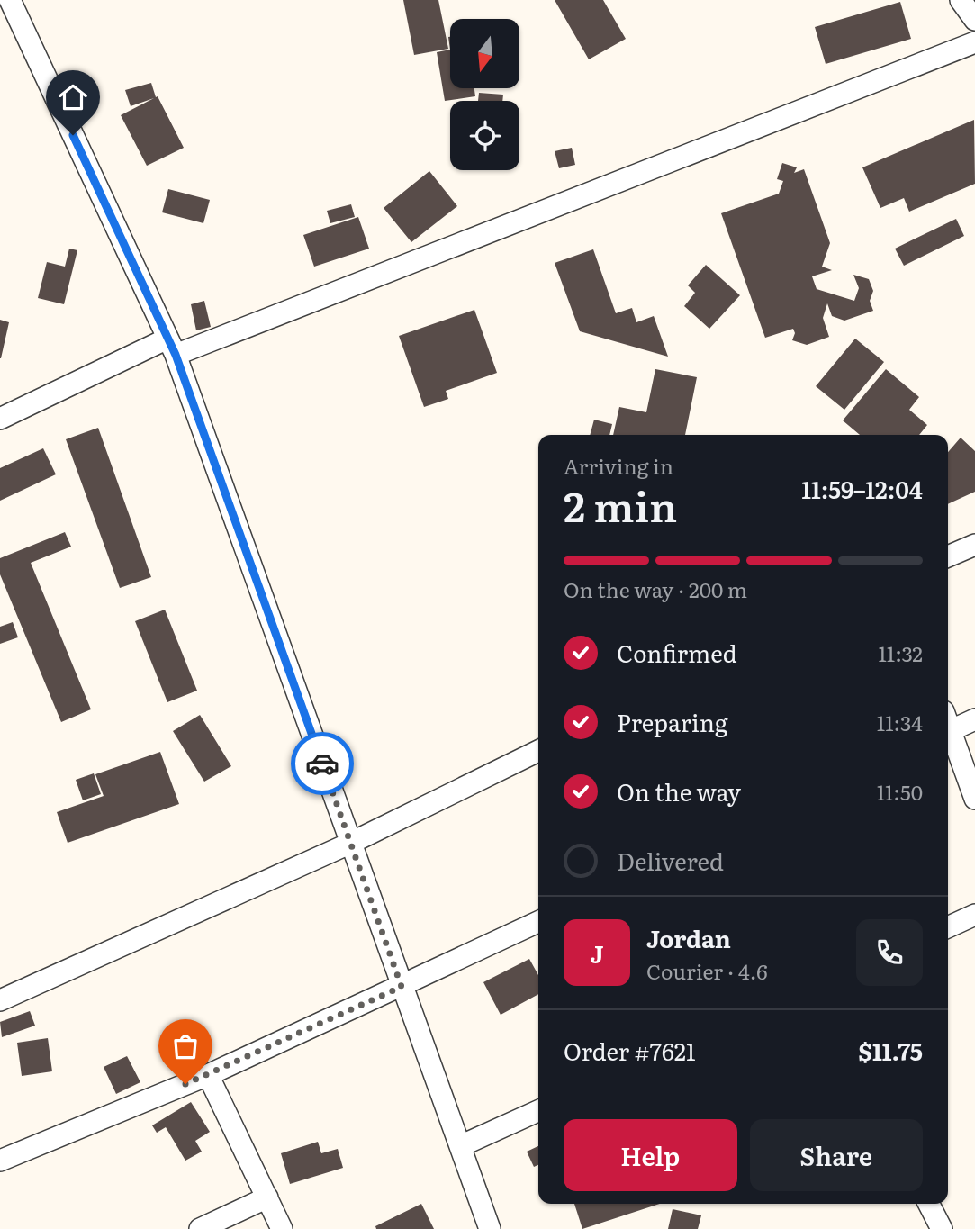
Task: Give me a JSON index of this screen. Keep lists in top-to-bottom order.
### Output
{
  "north": "bottom",
  "page": {
    "heading": ["2 min", "Arriving in", "11:59–12:04"],
    "panel": [
      "Jordan",
      "Courier · 4.6",
      "Order #7621",
      "$11.75"
    ],
    "bar": "On the way · 200 m",
    "list": [
      ["Confirmed", "11:32"],
      ["Preparing", "11:34"],
      ["On the way", "11:50"],
      "Delivered"
    ],
    "round": "J",
    "buttons": ["Help", "Share"]
  }
}
